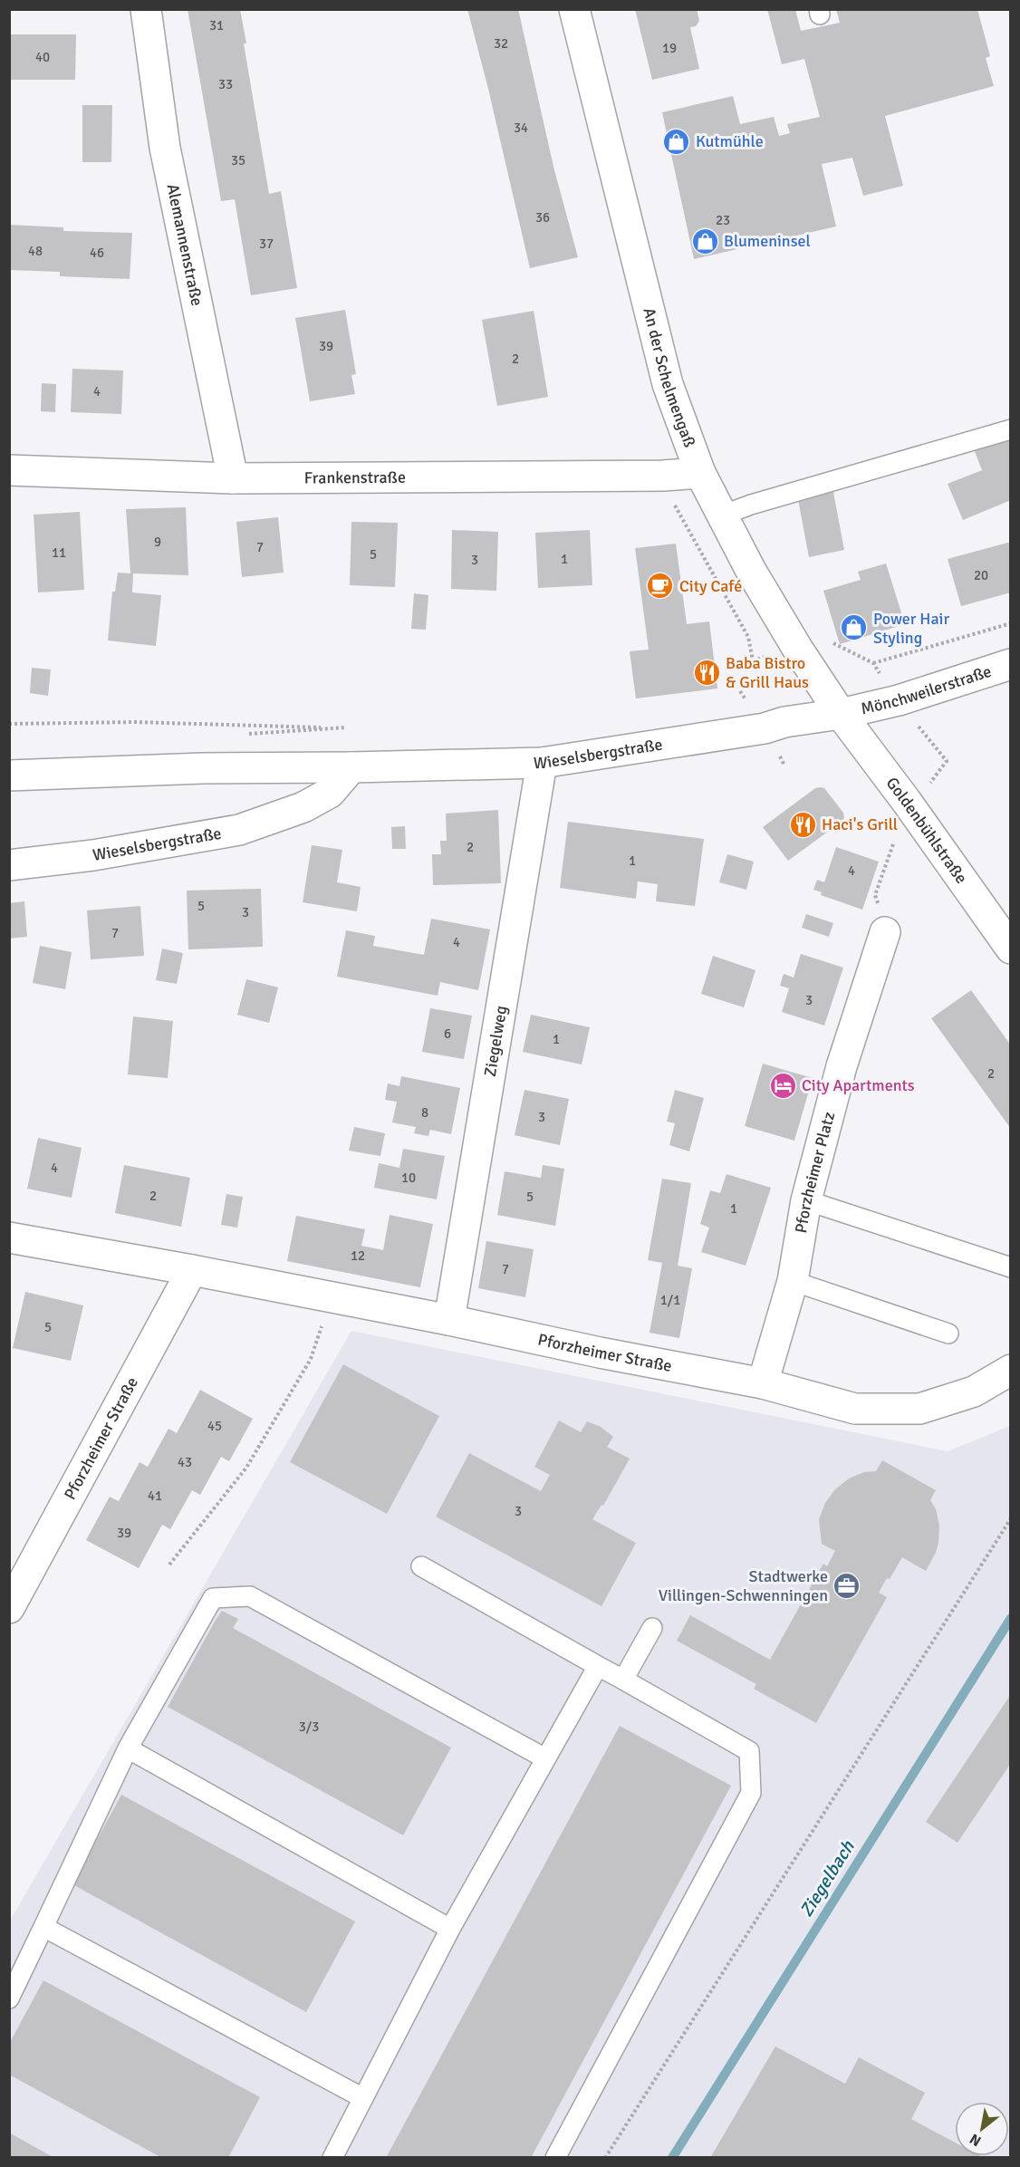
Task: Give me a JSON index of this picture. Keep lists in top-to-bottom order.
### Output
{
  "streets": {
    "street": [
      "Alemannenstraße",
      "An der Schelmengaß",
      "Frankenstraße",
      "Mönchweilerstraße",
      "Wieselsbergstraße",
      "Goldenbühlstraße",
      "Ziegelweg",
      "Pforzheimer Platz",
      "Pforzheimer Straße"
    ]
  },
  "crossings": [
    ["Alemannenstraße", "Frankenstraße"],
    ["An der Schelmengaß", "Frankenstraße"],
    ["An der Schelmengaß", "Mönchweilerstraße"],
    ["An der Schelmengaß", "Wieselsbergstraße"],
    ["An der Schelmengaß", "Goldenbühlstraße"],
    ["Mönchweilerstraße", "Wieselsbergstraße"],
    ["Mönchweilerstraße", "Goldenbühlstraße"],
    ["Wieselsbergstraße", "Goldenbühlstraße"],
    ["Wieselsbergstraße", "Ziegelweg"],
    ["Ziegelweg", "Pforzheimer Straße"],
    ["Pforzheimer Platz", "Pforzheimer Straße"]
  ],
  "water": ["Ziegelbach"],
  "places": {
    "shop": ["Kutmühle", "Blumeninsel", "Power Hair Styling"],
    "cafe": ["City Café"],
    "restaurant": ["Baba Bistro & Grill Haus", "Haci's Grill"],
    "hotel": ["City Apartments"],
    "office": ["Stadtwerke Villingen-Schwenningen"]
  },
  "house_numbers": [
    "31",
    "32",
    "19",
    "40",
    "33",
    "34",
    "35",
    "36",
    "23",
    "37",
    "48",
    "46",
    "39",
    "2",
    "4",
    "9",
    "7",
    "11",
    "5",
    "1",
    "3",
    "20",
    "2",
    "1",
    "4",
    "5",
    "3",
    "7",
    "4",
    "3",
    "6",
    "1",
    "2",
    "8",
    "3",
    "4",
    "10",
    "2",
    "5",
    "1",
    "12",
    "7",
    "1/1",
    "5",
    "45",
    "43",
    "41",
    "3",
    "39",
    "3/3"
  ],
  "north": "bottom left"
}
